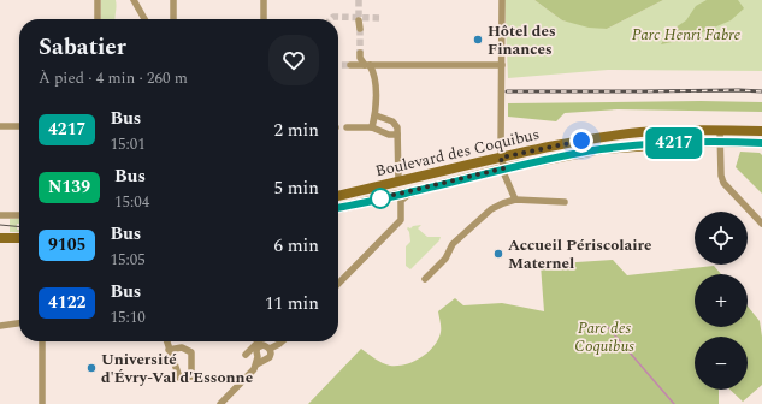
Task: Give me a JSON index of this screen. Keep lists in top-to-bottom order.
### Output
{
  "streets": {
    "main road": ["Boulevard des Coquibus"]
  },
  "parks": ["Parc Henri Fabre", "Parc des Coquibus"],
  "places": ["Hôtel des Finances", "Accueil Périscolaire Maternel", "Université d'Évry-Val d'Essonne"],
  "lines": ["bus line 4217"],
  "page": {
    "on_map": "4217",
    "heading": ["Sabatier", "À pied · 4 min · 260 m"],
    "list": [
      {
        "mark": "4217",
        "name": "Bus",
        "note": "15:01",
        "value": "2 min"
      },
      {
        "mark": "N139",
        "name": "Bus",
        "note": "15:04",
        "value": "5 min"
      },
      {
        "mark": "9105",
        "name": "Bus",
        "note": "15:05",
        "value": "6 min"
      },
      {
        "mark": "4122",
        "name": "Bus",
        "note": "15:10",
        "value": "11 min"
      }
    ],
    "map_buttons": ["+", "−"]
  }
}
